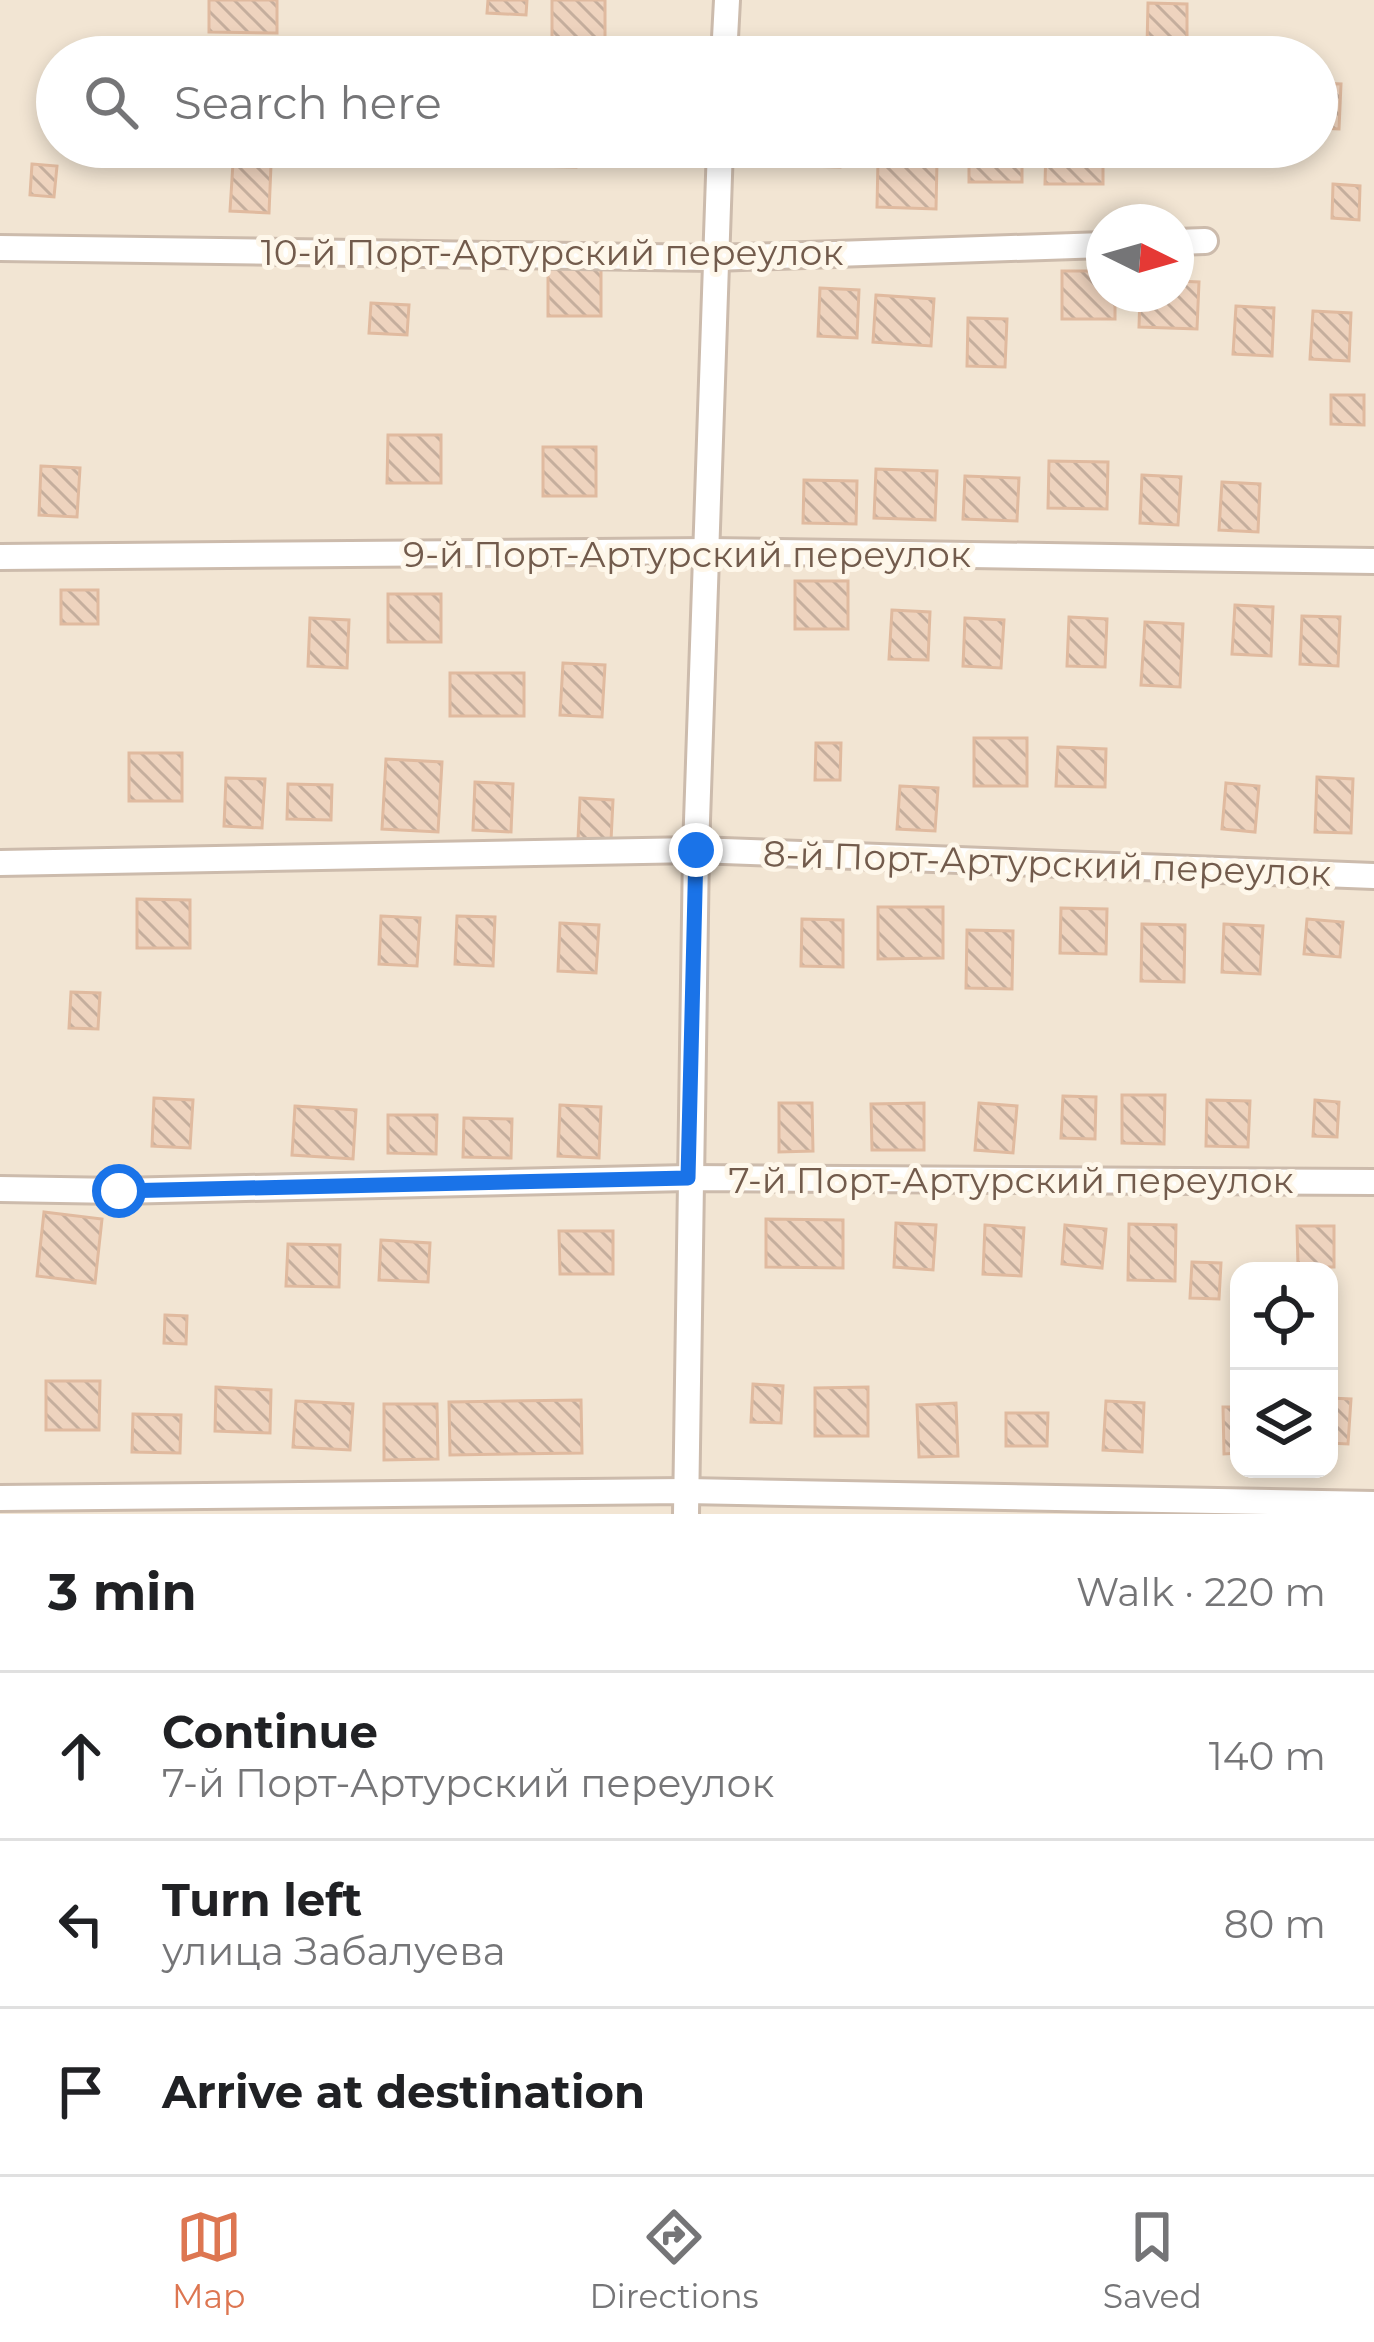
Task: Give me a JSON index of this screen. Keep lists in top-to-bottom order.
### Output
{
  "streets": {
    "street": [
      "10-й Порт-Артурский переулок",
      "9-й Порт-Артурский переулок",
      "8-й Порт-Артурский переулок",
      "7-й Порт-Артурский переулок"
    ]
  },
  "north": "right",
  "page": {
    "search": "Search here",
    "heading": ["3 min", "Walk · 220 m"],
    "list": [
      ["Continue", "7-й Порт-Артурский переулок", "140 m"],
      ["Turn left", "улица Забалуева", "80 m"],
      "Arrive at destination"
    ],
    "nav": ["Map", "Directions", "Saved"]
  }
}
